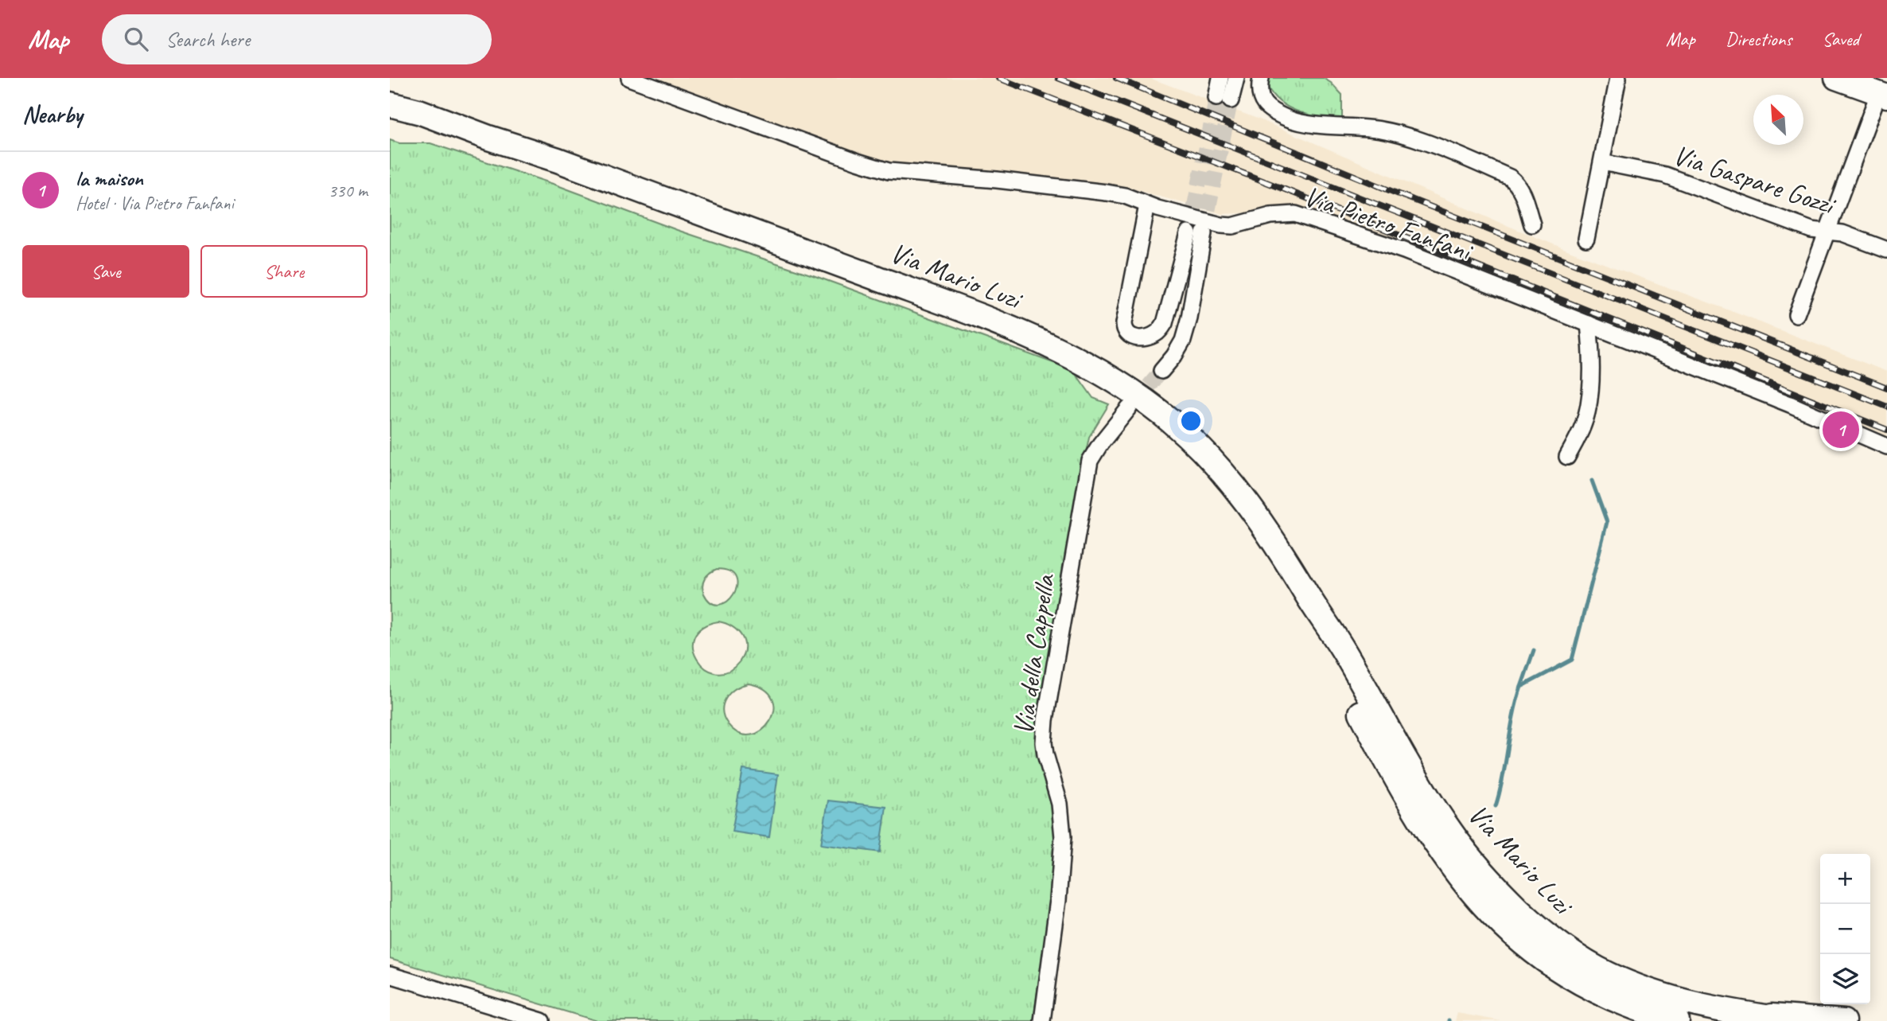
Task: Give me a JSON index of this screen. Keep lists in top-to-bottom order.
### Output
{
  "streets": {
    "main road": ["Via Mario Luzi"],
    "street": ["Via Gaspare Gozzi", "Via Pietro Fanfani", "Via della Cappella"]
  },
  "north": "top left",
  "page": {
    "header": "Map",
    "search": "Search here",
    "nav": ["Map", "Directions", "Saved"],
    "heading": "Nearby",
    "list": [
      {
        "mark": "1",
        "name": "la maison",
        "note": "Hotel · Via Pietro Fanfani",
        "value": "330 m"
      }
    ],
    "buttons": ["Save", "Share"],
    "pins": "1",
    "map_buttons": ["+", "−"]
  }
}
